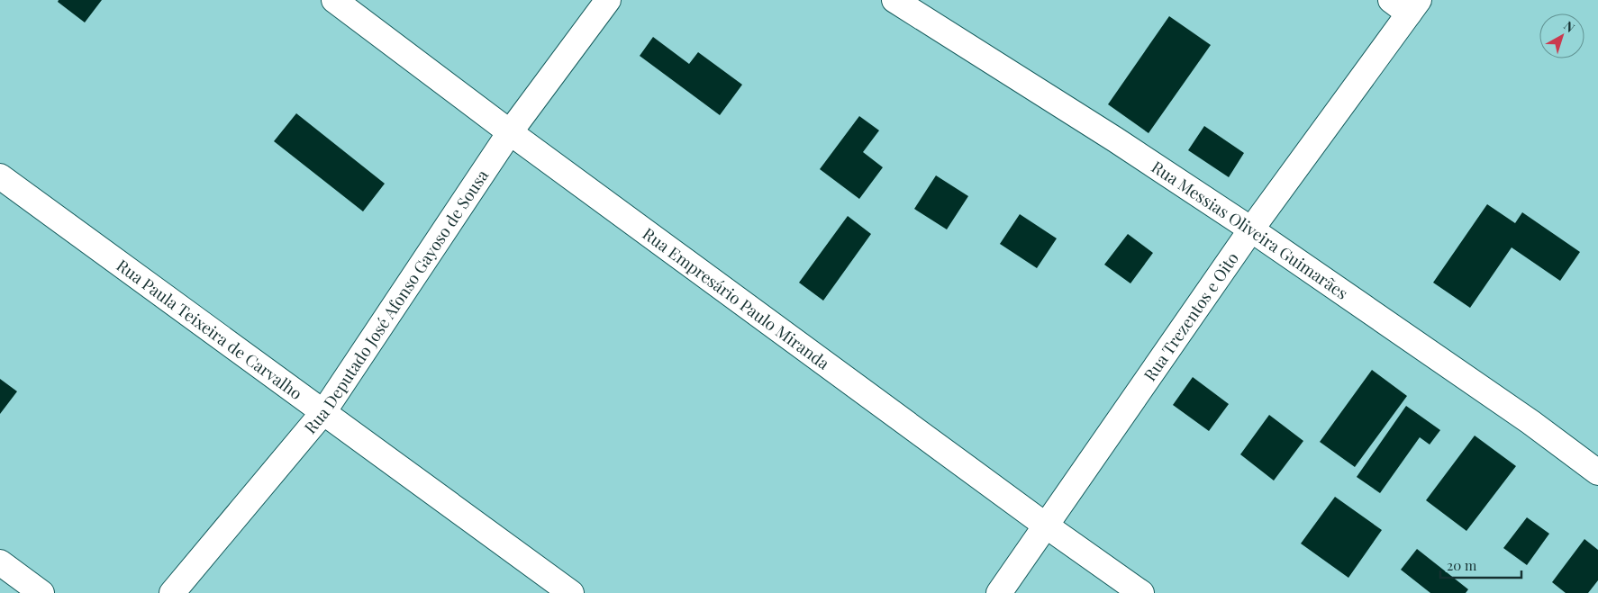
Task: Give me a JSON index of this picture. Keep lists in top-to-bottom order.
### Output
{
  "streets": {
    "street": [
      "Rua Messias Oliveira Guimarães",
      "Rua Empresário Paulo Miranda",
      "Rua Deputado José Afonso Gayoso de Sousa",
      "Rua Trezentos e Oito",
      "Rua Paula Teixeira de Carvalho"
    ]
  },
  "crossings": [
    ["Rua Messias Oliveira Guimarães", "Rua Trezentos e Oito"],
    ["Rua Empresário Paulo Miranda", "Rua Deputado José Afonso Gayoso de Sousa"],
    ["Rua Empresário Paulo Miranda", "Rua Trezentos e Oito"],
    ["Rua Deputado José Afonso Gayoso de Sousa", "Rua Paula Teixeira de Carvalho"]
  ],
  "scale_bar": "20 m",
  "north": "top right"
}
